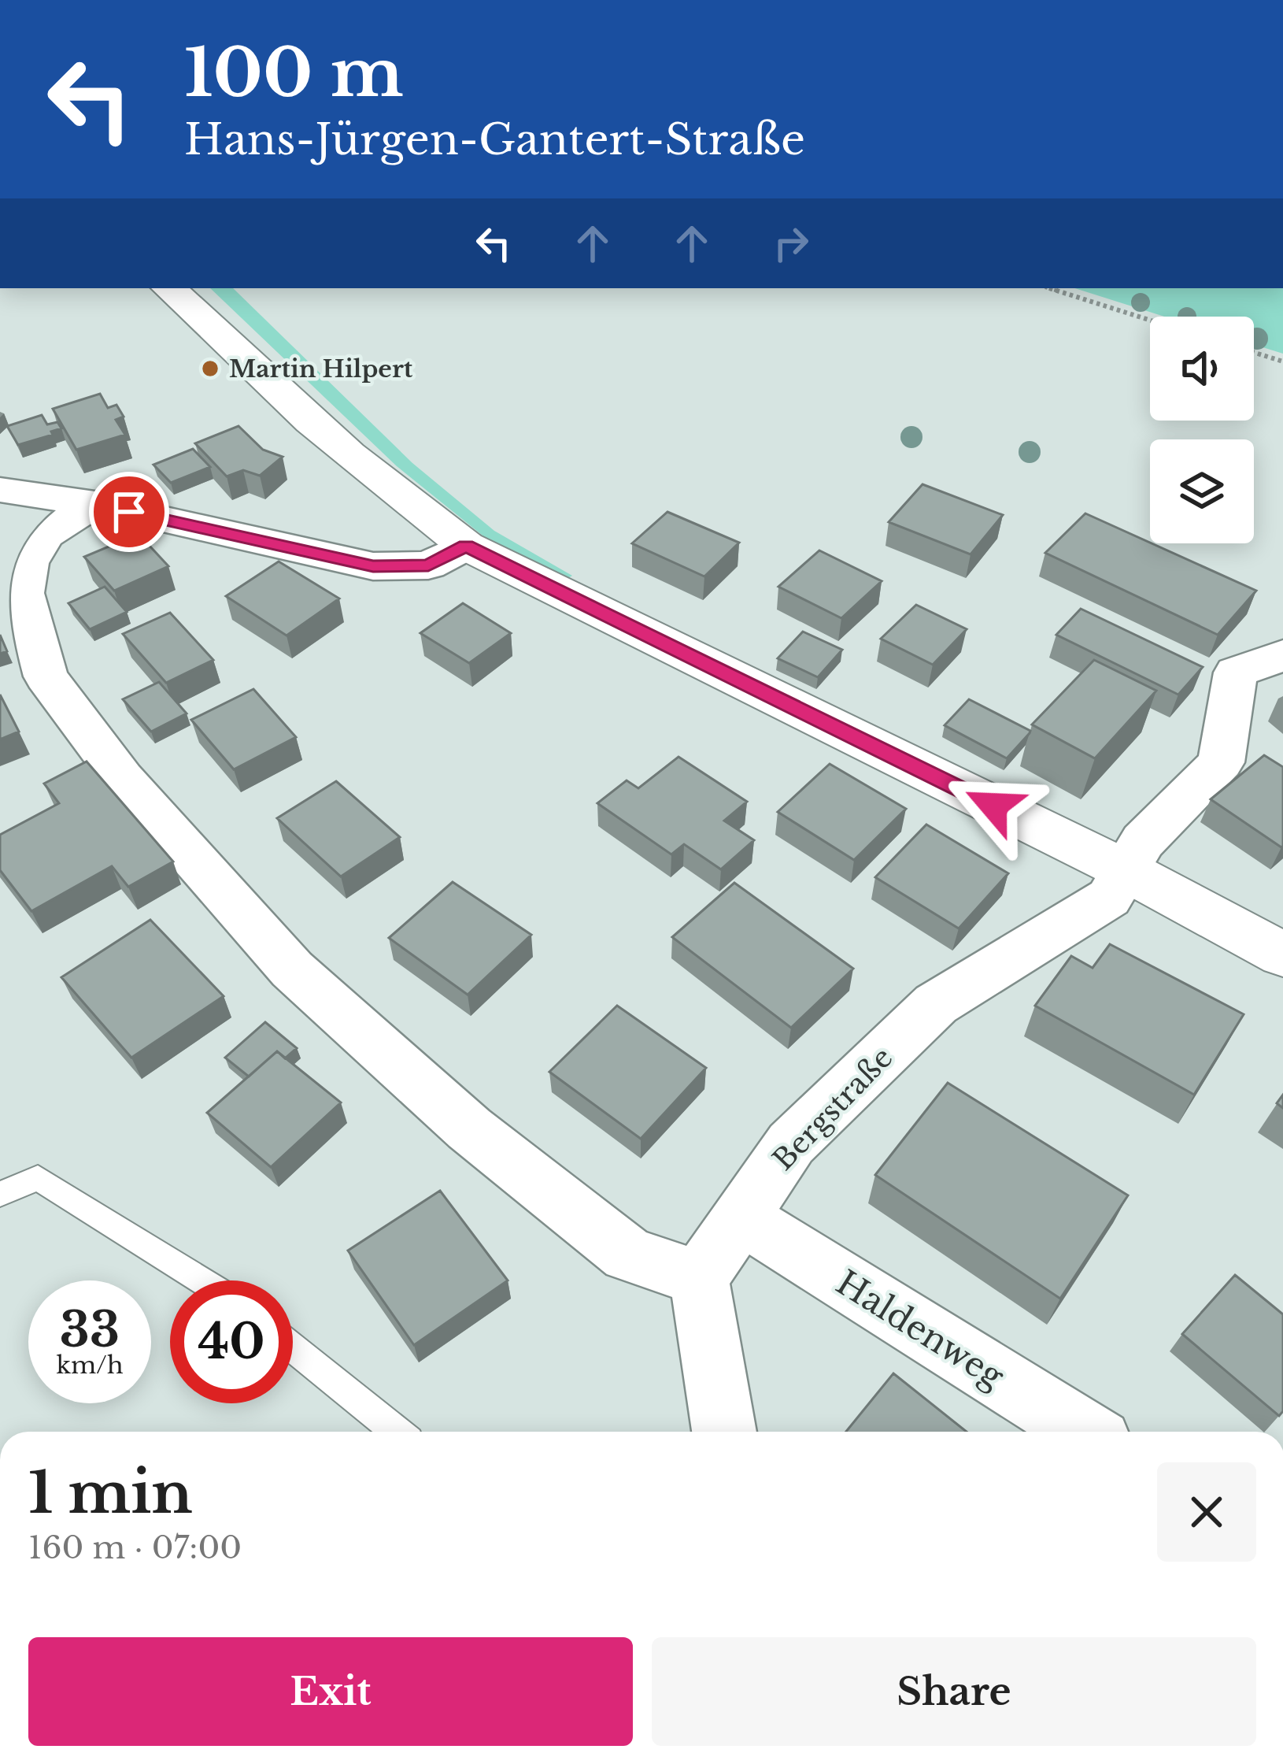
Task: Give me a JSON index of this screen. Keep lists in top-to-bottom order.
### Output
{
  "streets": {
    "street": ["Bergstraße", "Haldenweg"]
  },
  "crossings": [
    ["Bergstraße", "Haldenweg"]
  ],
  "places": ["Martin Hilpert"],
  "page": {
    "turn": ["100 m", "Hans-Jürgen-Gantert-Straße"],
    "speed": "33 km/h",
    "limit": "40",
    "heading": ["1 min", "160 m · 07:00"],
    "buttons": ["Exit", "Share"]
  }
}
